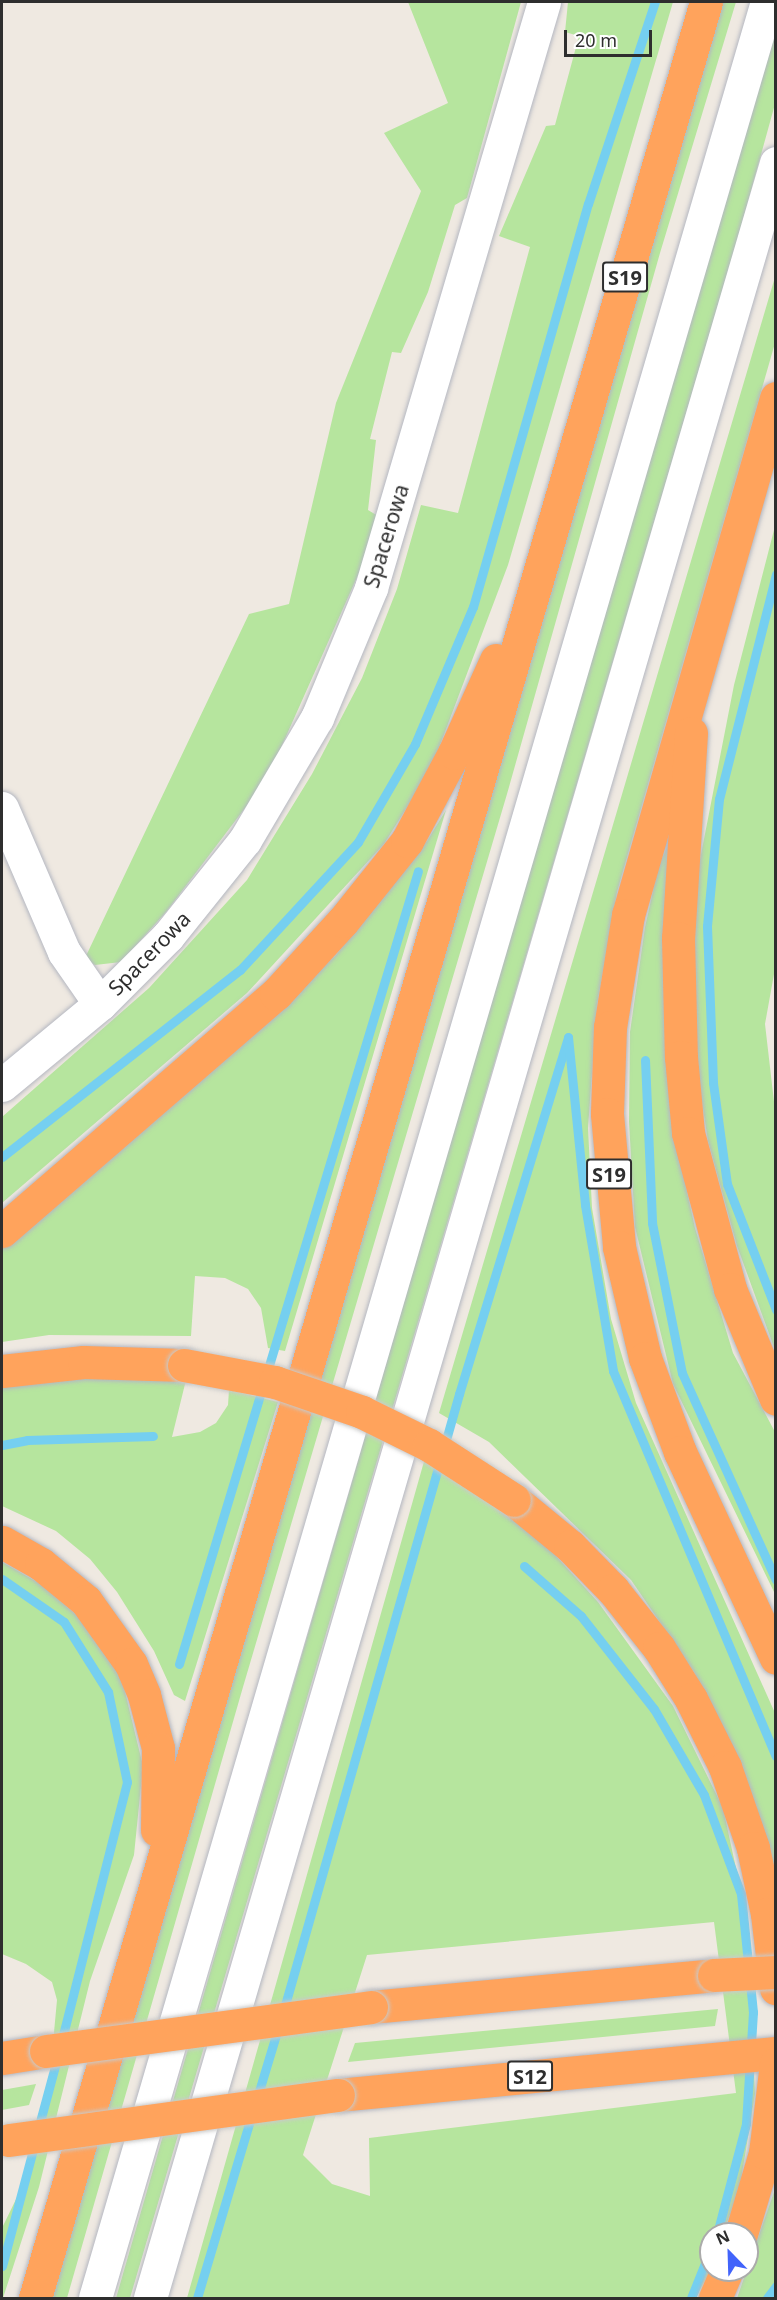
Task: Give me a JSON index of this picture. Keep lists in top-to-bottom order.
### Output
{
  "streets": {
    "highway": ["S19", "S12"],
    "main road": ["Spacerowa"]
  },
  "scale_bar": "20 m",
  "north": "top left"
}
